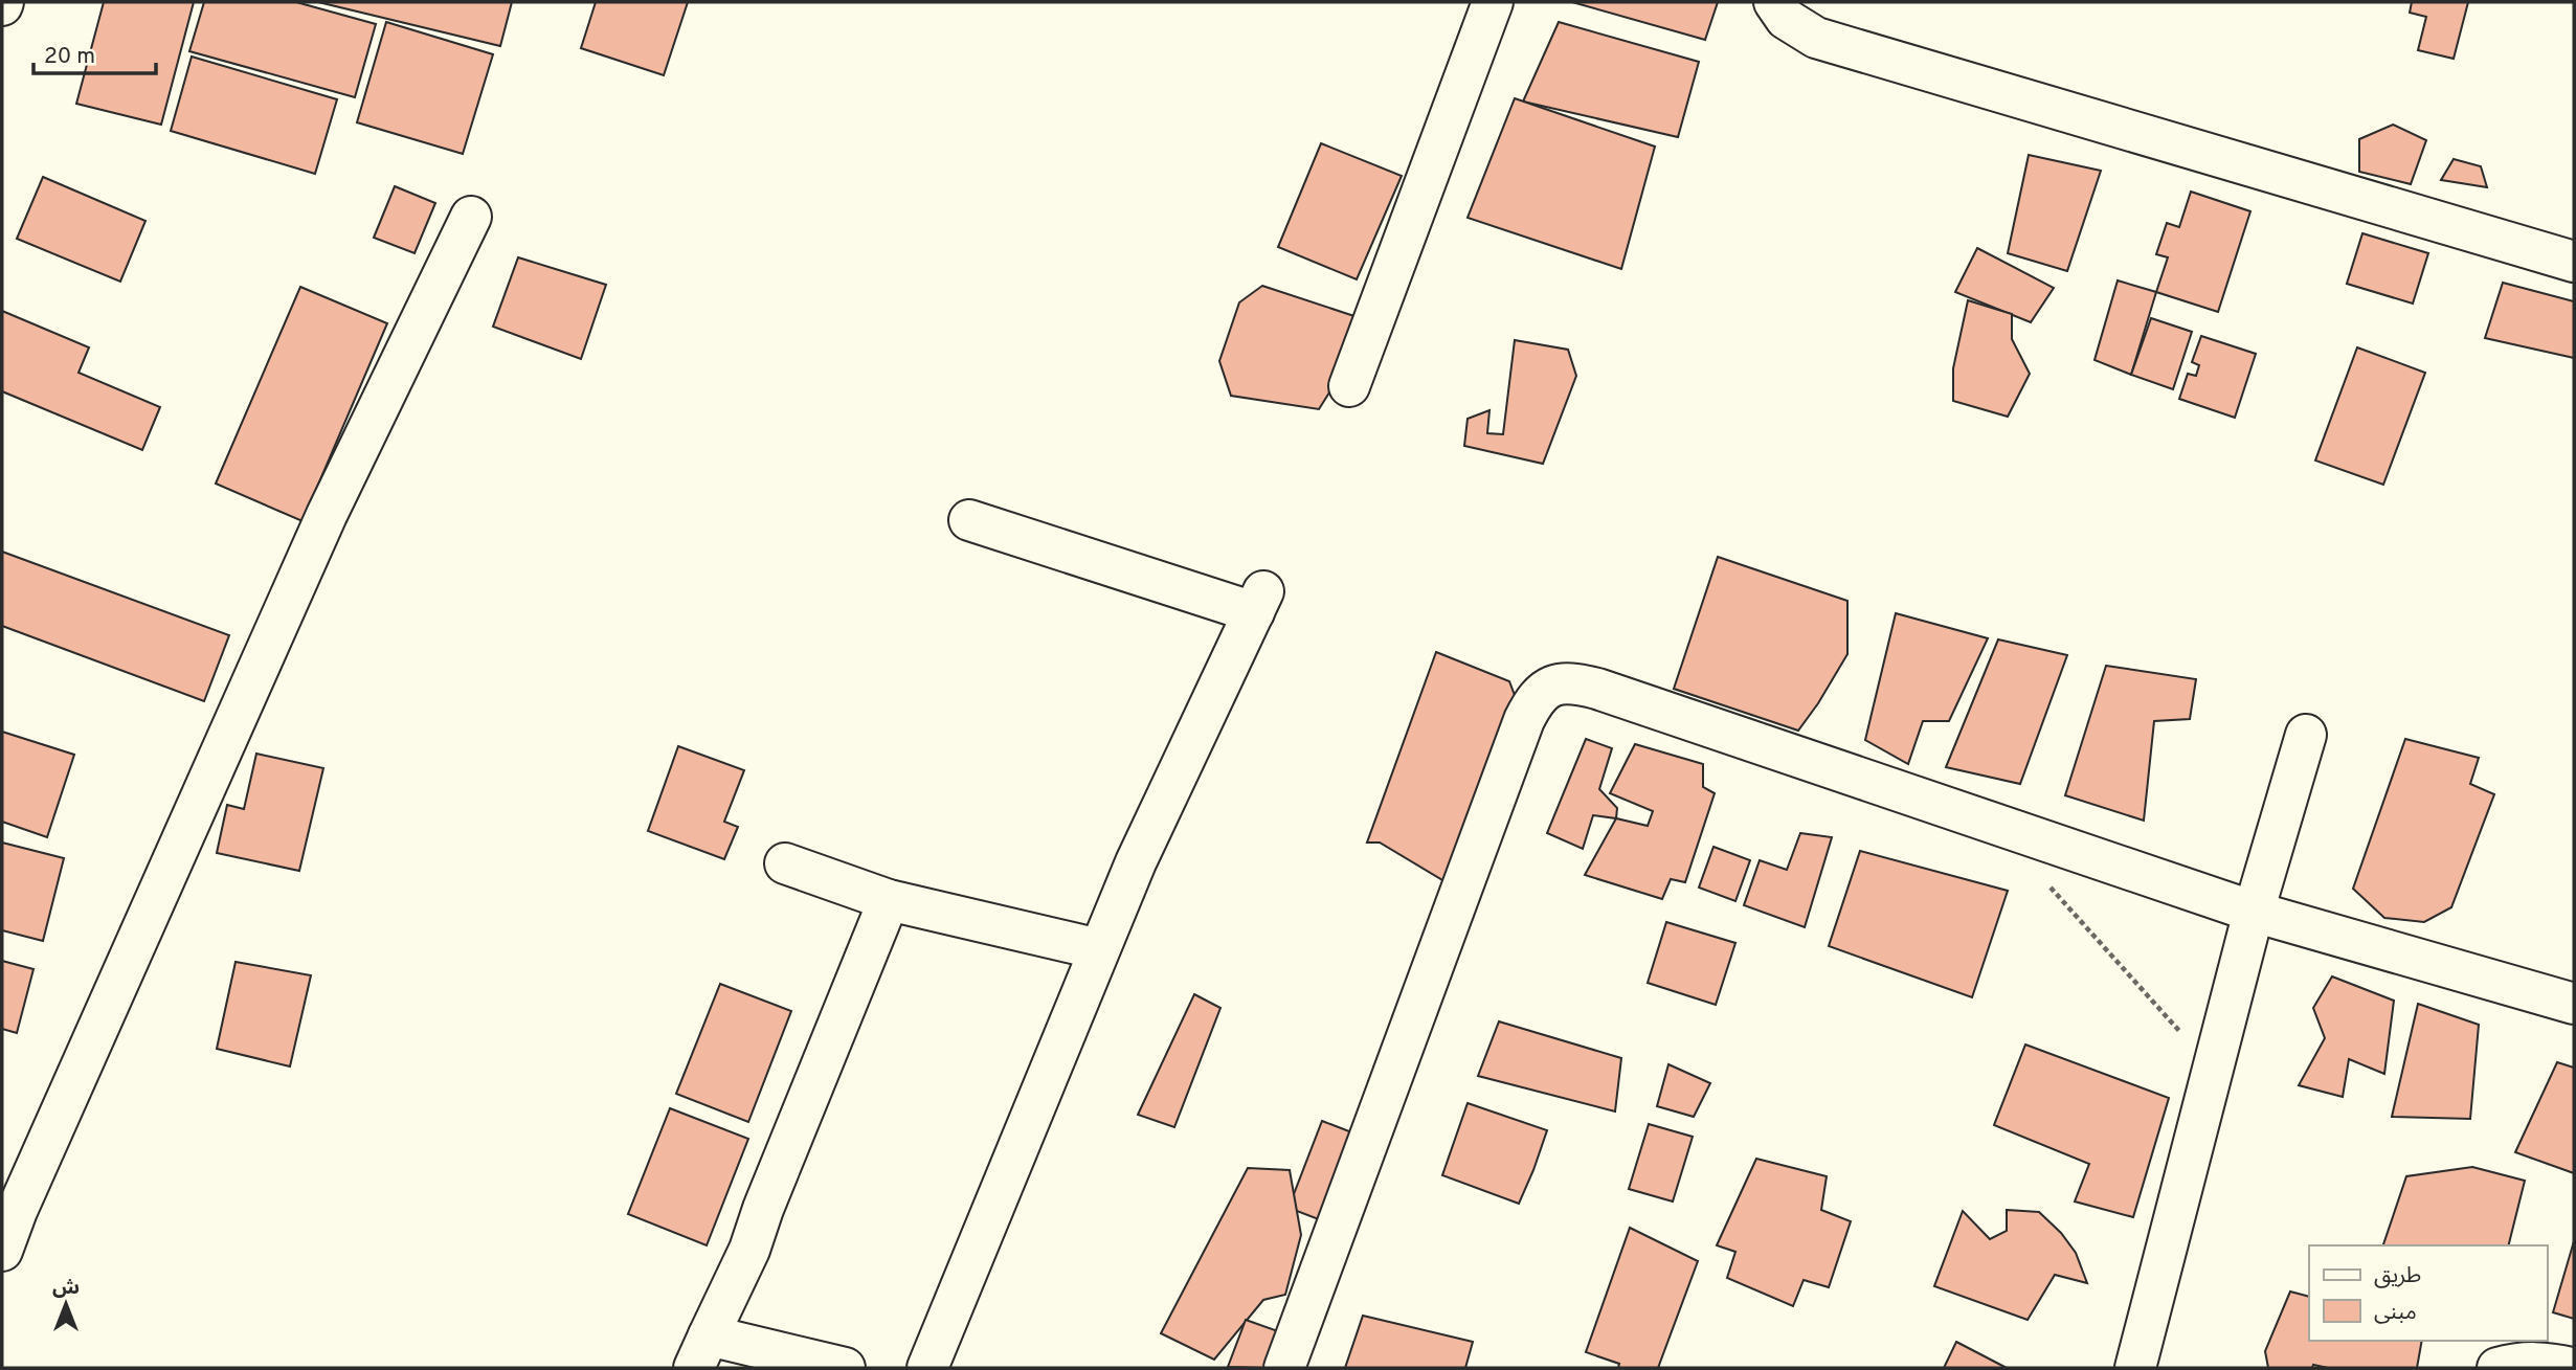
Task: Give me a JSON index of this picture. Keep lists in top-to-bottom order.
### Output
{
  "legend": ["طريق", "مبنى"],
  "scale_bar": "20 m",
  "north": "top"
}
